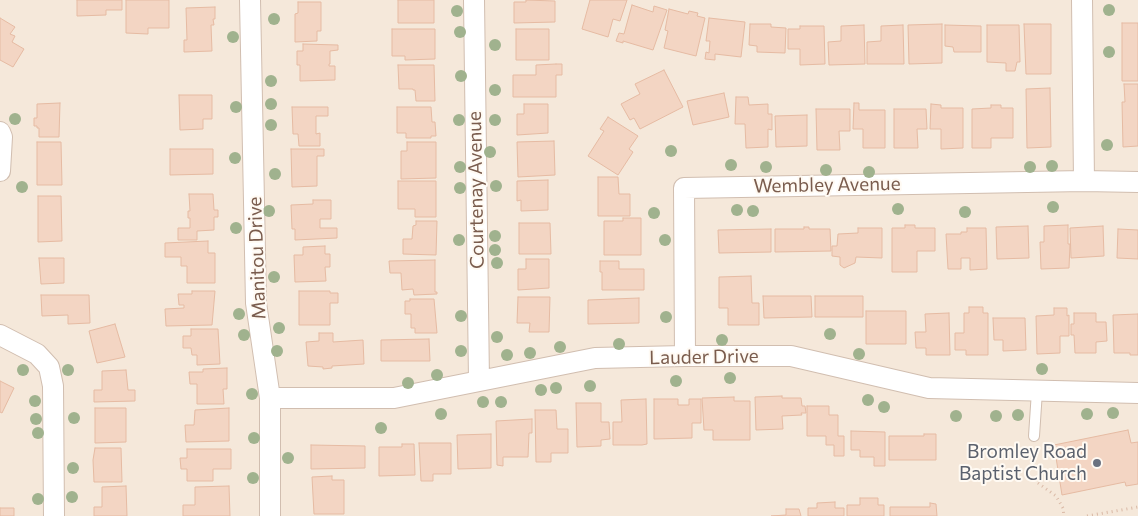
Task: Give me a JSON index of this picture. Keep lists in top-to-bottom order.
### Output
{
  "streets": {
    "street": [
      "Wembley Avenue",
      "Courtenay Avenue",
      "Manitou Drive",
      "Lauder Drive"
    ]
  },
  "crossings": [
    ["Wembley Avenue", "Lauder Drive"],
    ["Courtenay Avenue", "Lauder Drive"],
    ["Manitou Drive", "Lauder Drive"]
  ],
  "places": ["Bromley Road Baptist Church"]
}
